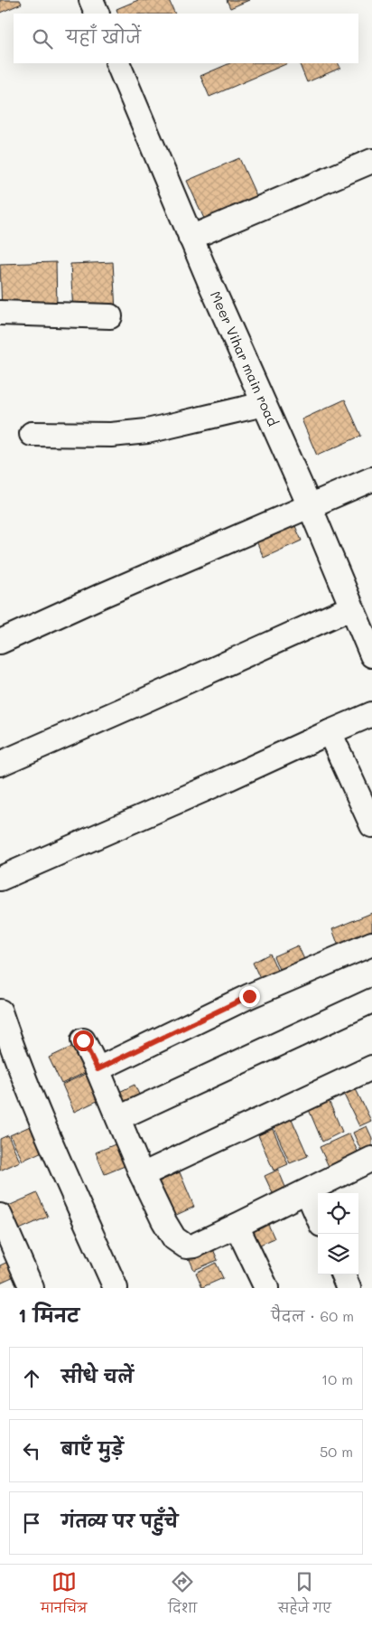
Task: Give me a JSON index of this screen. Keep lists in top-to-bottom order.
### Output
{
  "streets": {
    "street": ["Meer Vihar main road"]
  },
  "page": {
    "search": "यहाँ खोजें",
    "heading": ["1 मिनट", "पैदल · 60 m"],
    "list": [
      ["सीधे चलें", "10 m"],
      ["बाएँ मुड़ें", "50 m"],
      "गंतव्य पर पहुँचे"
    ],
    "nav": ["मानचित्र", "दिशा", "सहेजे गए"]
  }
}
